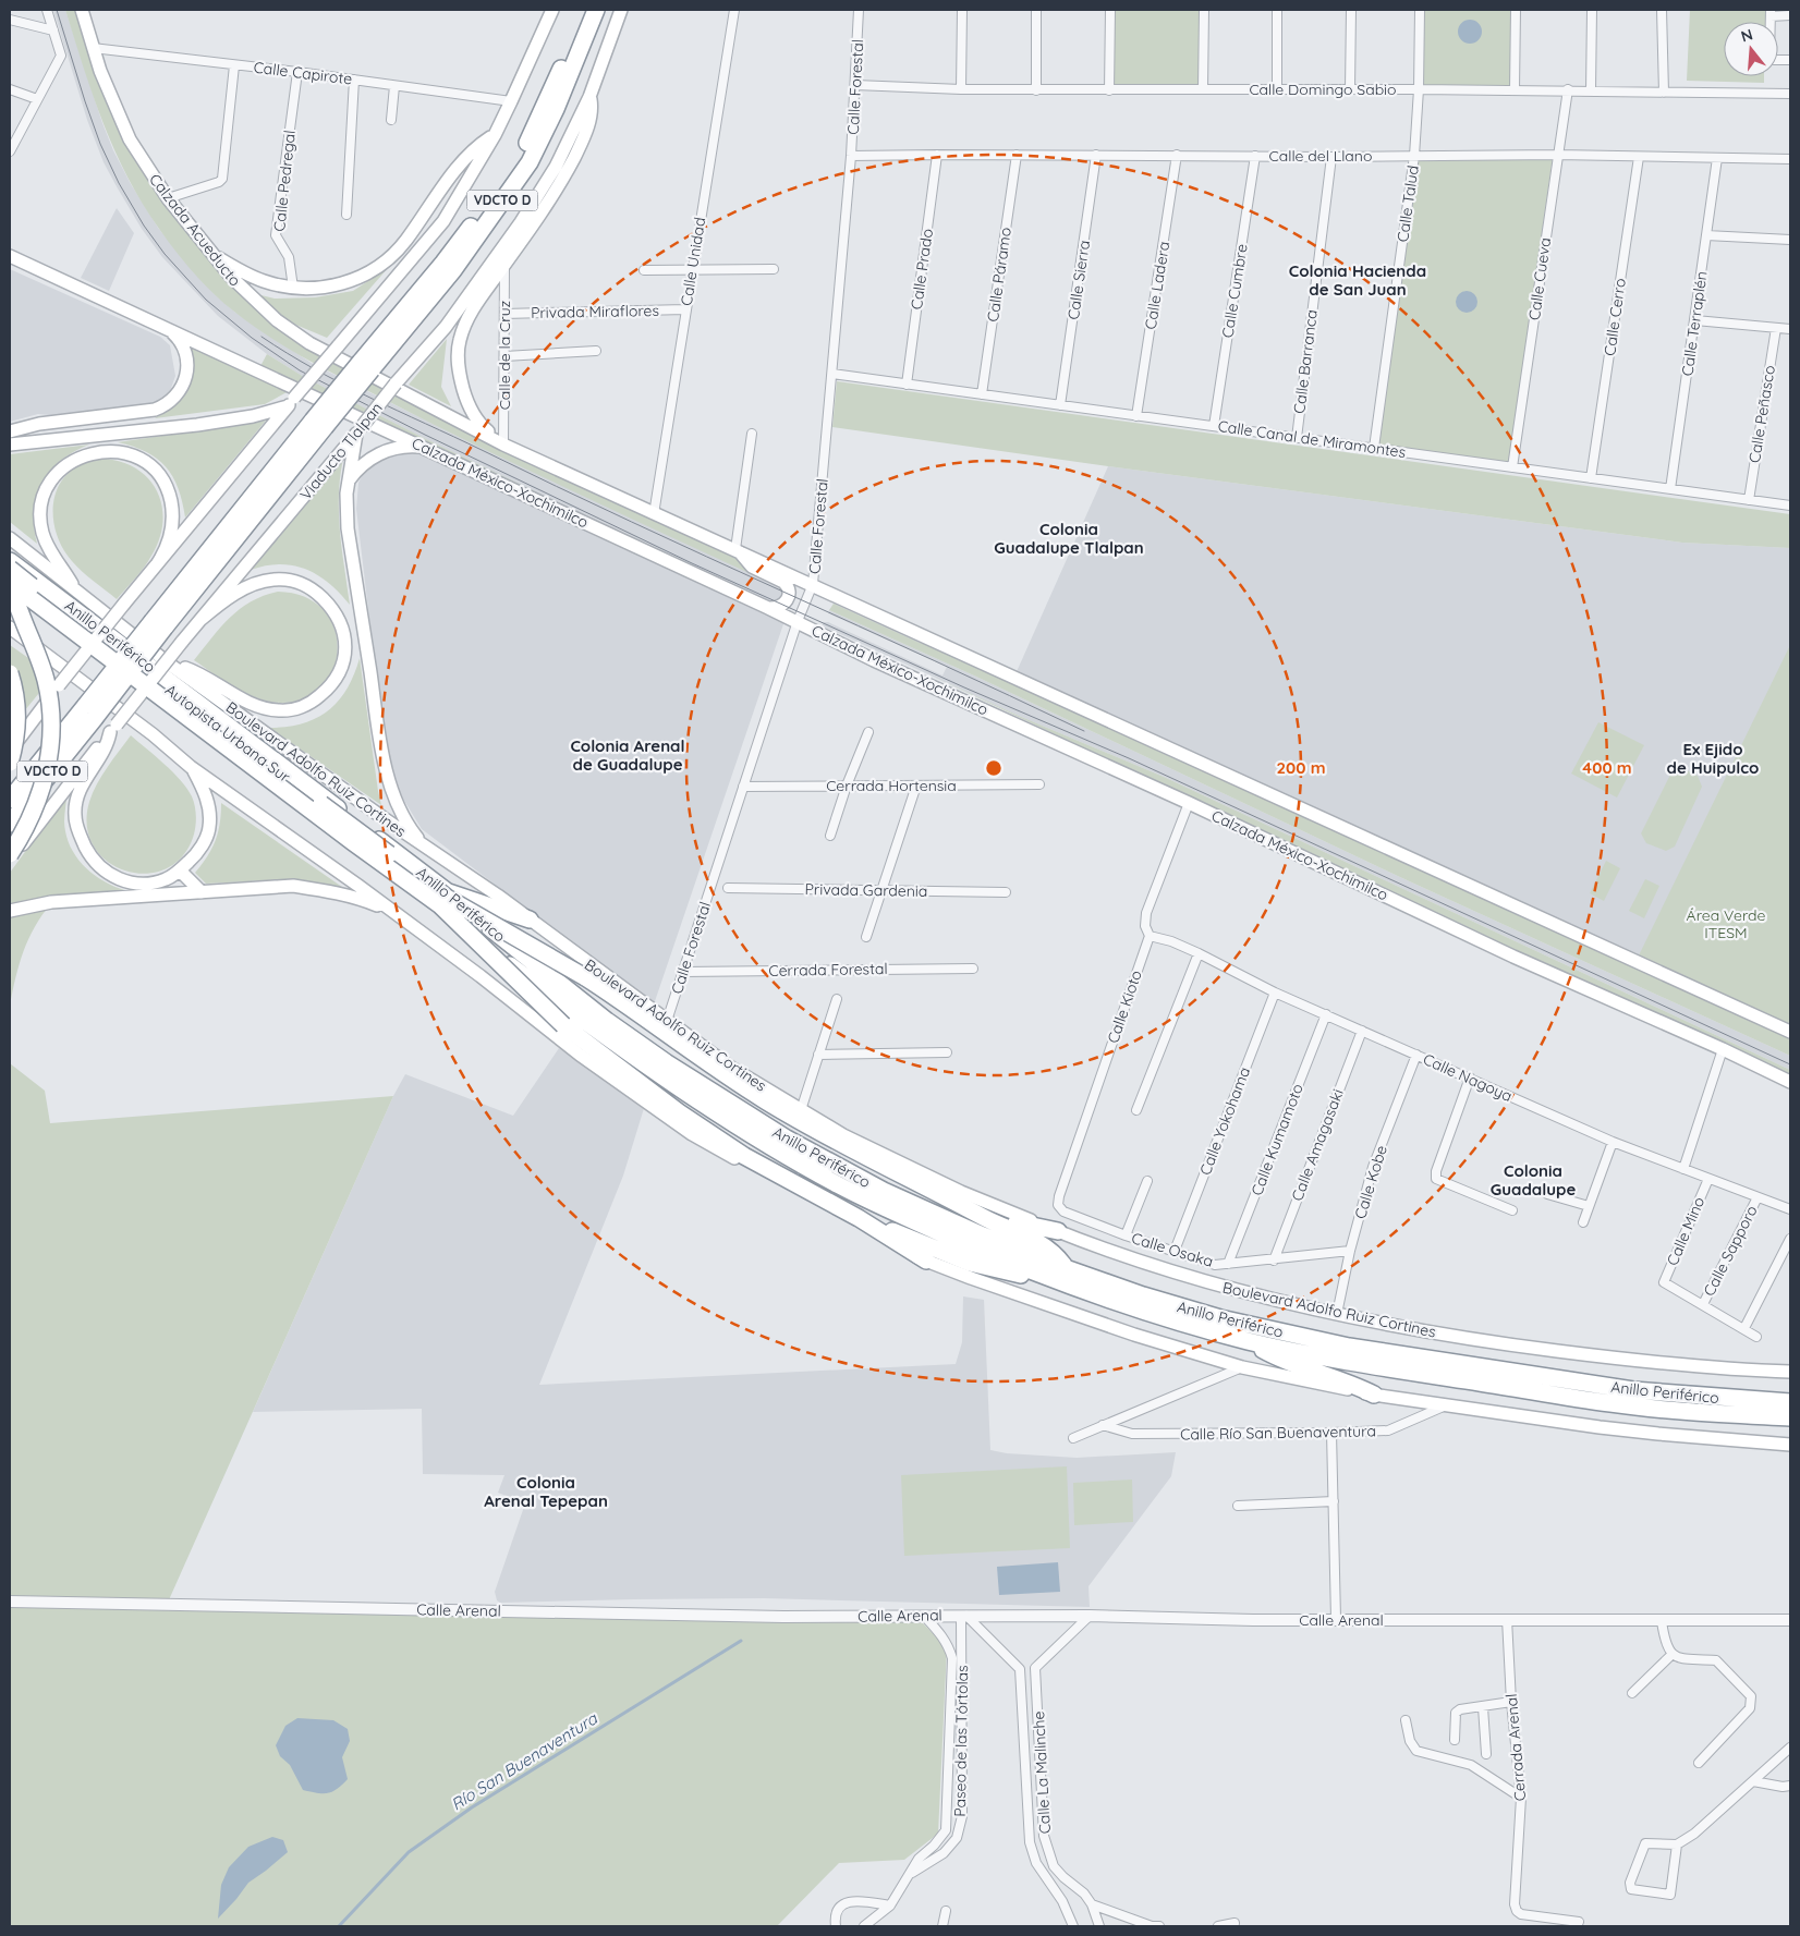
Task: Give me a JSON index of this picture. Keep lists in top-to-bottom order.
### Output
{
  "streets": {
    "highway": [
      "VDCTO D",
      "Viaducto Tlalpan",
      "Anillo Periférico",
      "Autopista Urbana Sur"
    ],
    "main road": ["Calzada Acueducto", "Calzada México-Xochimilco", "Boulevard Adolfo Ruiz Cortines"],
    "street": [
      "Calle Capirote",
      "Calle Forestal",
      "Calle Domingo Sabio",
      "Calle del Llano",
      "Calle Pedregal",
      "Calle Talud",
      "Calle Unidad",
      "Calle Prado",
      "Calle Páramo",
      "Calle Cueva",
      "Calle Sierra",
      "Calle Ladera",
      "Calle Cumbre",
      "Privada Miraflores",
      "Calle Cerro",
      "Calle Terraplén",
      "Calle de la Cruz",
      "Calle Barranca",
      "Calle Peñasco",
      "Calle Canal de Miramontes",
      "Cerrada Hortensia",
      "Privada Gardenia",
      "Cerrada Forestal",
      "Calle Kioto",
      "Calle Nagoya",
      "Calle Yokohama",
      "Calle Kumamoto",
      "Calle Amagasaki",
      "Calle Kobe",
      "Calle Mino",
      "Calle Osaka",
      "Calle Sapporo",
      "Calle Río San Buenaventura",
      "Calle Arenal",
      "Paseo de las Tórtolas",
      "Cerrada Arenal",
      "Calle La Malinche"
    ]
  },
  "crossings": [
    ["Calle Capirote", "Calle Pedregal"],
    ["Calle Capirote", "Calzada Acueducto"],
    ["Calle Forestal", "Calle Domingo Sabio"],
    ["Calle Forestal", "Calle del Llano"],
    ["Calle Forestal", "Calle Canal de Miramontes"],
    ["Calle Forestal", "Calzada México-Xochimilco"],
    ["Calle Forestal", "Boulevard Adolfo Ruiz Cortines"],
    ["Calle Forestal", "Cerrada Hortensia"],
    ["Calle Forestal", "Cerrada Forestal"],
    ["Calle Domingo Sabio", "Calle Talud"],
    ["Calle Domingo Sabio", "Calle Cueva"],
    ["Calle del Llano", "Calle Talud"],
    ["Calle del Llano", "Calle Prado"],
    ["Calle del Llano", "Calle Páramo"],
    ["Calle del Llano", "Calle Cueva"],
    ["Calle del Llano", "Calle Sierra"],
    ["Calle del Llano", "Calle Ladera"],
    ["Calle del Llano", "Calle Cumbre"],
    ["Calle del Llano", "Calle Cerro"],
    ["Calle del Llano", "Calle Terraplén"],
    ["Calle del Llano", "Calle Barranca"],
    ["Calle Talud", "Calle Canal de Miramontes"],
    ["Calzada Acueducto", "Calle de la Cruz"],
    ["Calle Unidad", "Privada Miraflores"],
    ["Calle Prado", "Calle Canal de Miramontes"],
    ["Calle Páramo", "Calle Canal de Miramontes"],
    ["Calle Cueva", "Calle Canal de Miramontes"],
    ["Calle Sierra", "Calle Canal de Miramontes"],
    ["Calle Ladera", "Calle Canal de Miramontes"],
    ["Calle Cumbre", "Calle Canal de Miramontes"],
    ["Privada Miraflores", "Calle de la Cruz"],
    ["Calle Cerro", "Calle Canal de Miramontes"],
    ["Calle Terraplén", "Calle Canal de Miramontes"],
    ["Calle Barranca", "Calle Canal de Miramontes"],
    ["Calle Peñasco", "Calle Canal de Miramontes"],
    ["Calzada México-Xochimilco", "Calle Kioto"],
    ["Anillo Periférico", "Autopista Urbana Sur"],
    ["Boulevard Adolfo Ruiz Cortines", "Calle Kobe"],
    ["Calle Kioto", "Calle Nagoya"],
    ["Calle Kioto", "Calle Osaka"],
    ["Calle Nagoya", "Calle Yokohama"],
    ["Calle Nagoya", "Calle Kumamoto"],
    ["Calle Nagoya", "Calle Amagasaki"],
    ["Calle Nagoya", "Calle Kobe"],
    ["Calle Nagoya", "Calle Mino"],
    ["Calle Nagoya", "Calle Sapporo"],
    ["Calle Yokohama", "Calle Osaka"],
    ["Calle Kumamoto", "Calle Osaka"],
    ["Calle Amagasaki", "Calle Osaka"],
    ["Calle Kobe", "Calle Osaka"],
    ["Calle Mino", "Calle Sapporo"],
    ["Calle Arenal", "Paseo de las Tórtolas"],
    ["Calle Arenal", "Cerrada Arenal"]
  ],
  "districts": [
    "Colonia Hacienda de San Juan",
    "Colonia Guadalupe Tlalpan",
    "Colonia Arenal de Guadalupe",
    "Ex Ejido de Huipulco",
    "Colonia Guadalupe",
    "Colonia Arenal Tepepan"
  ],
  "water": ["Río San Buenaventura"],
  "parks": ["Área Verde ITESM"],
  "north": "top",
  "rings": ["200 m", "400 m"]
}
